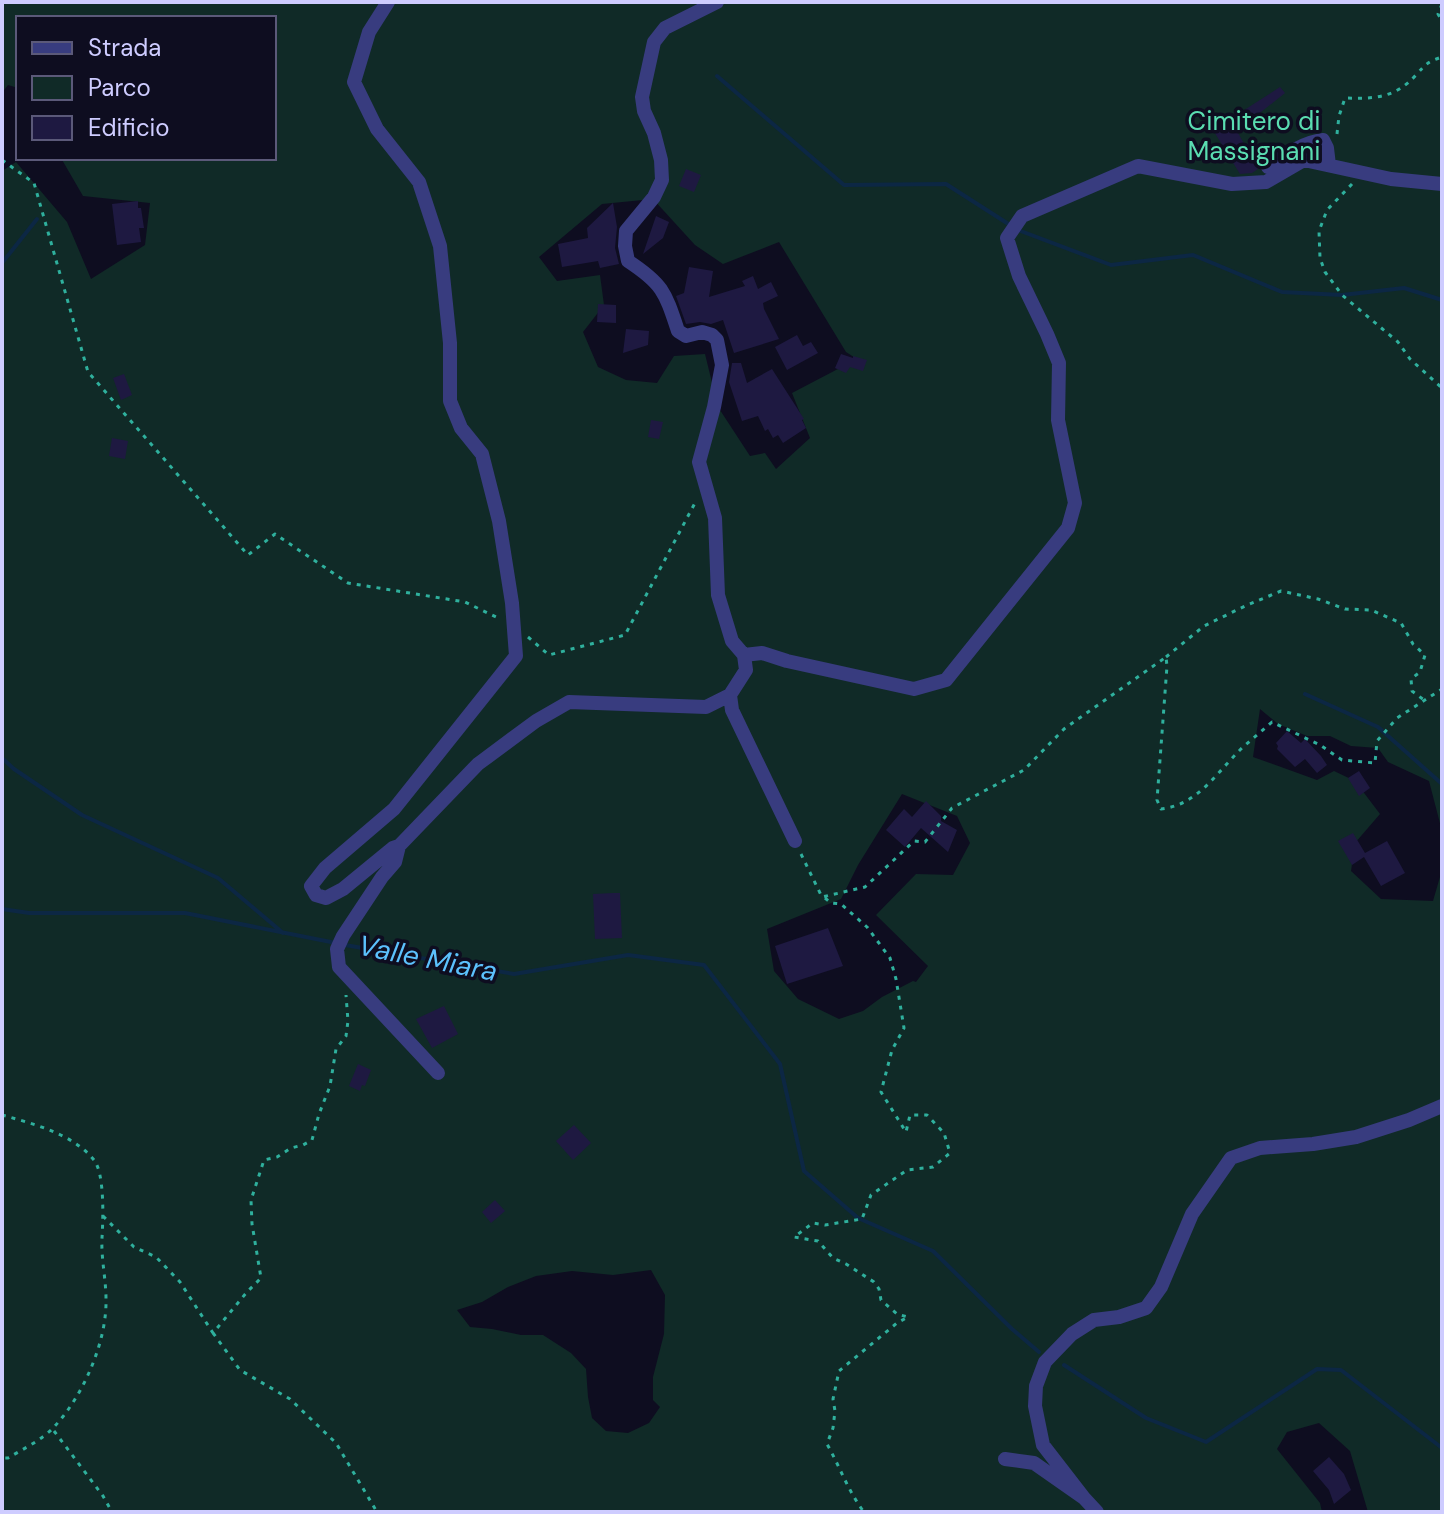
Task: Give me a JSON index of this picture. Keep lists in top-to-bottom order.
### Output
{
  "water": ["Valle Miara"],
  "parks": ["Cimitero di Massignani"],
  "legend": ["Strada", "Parco", "Edificio"]
}
